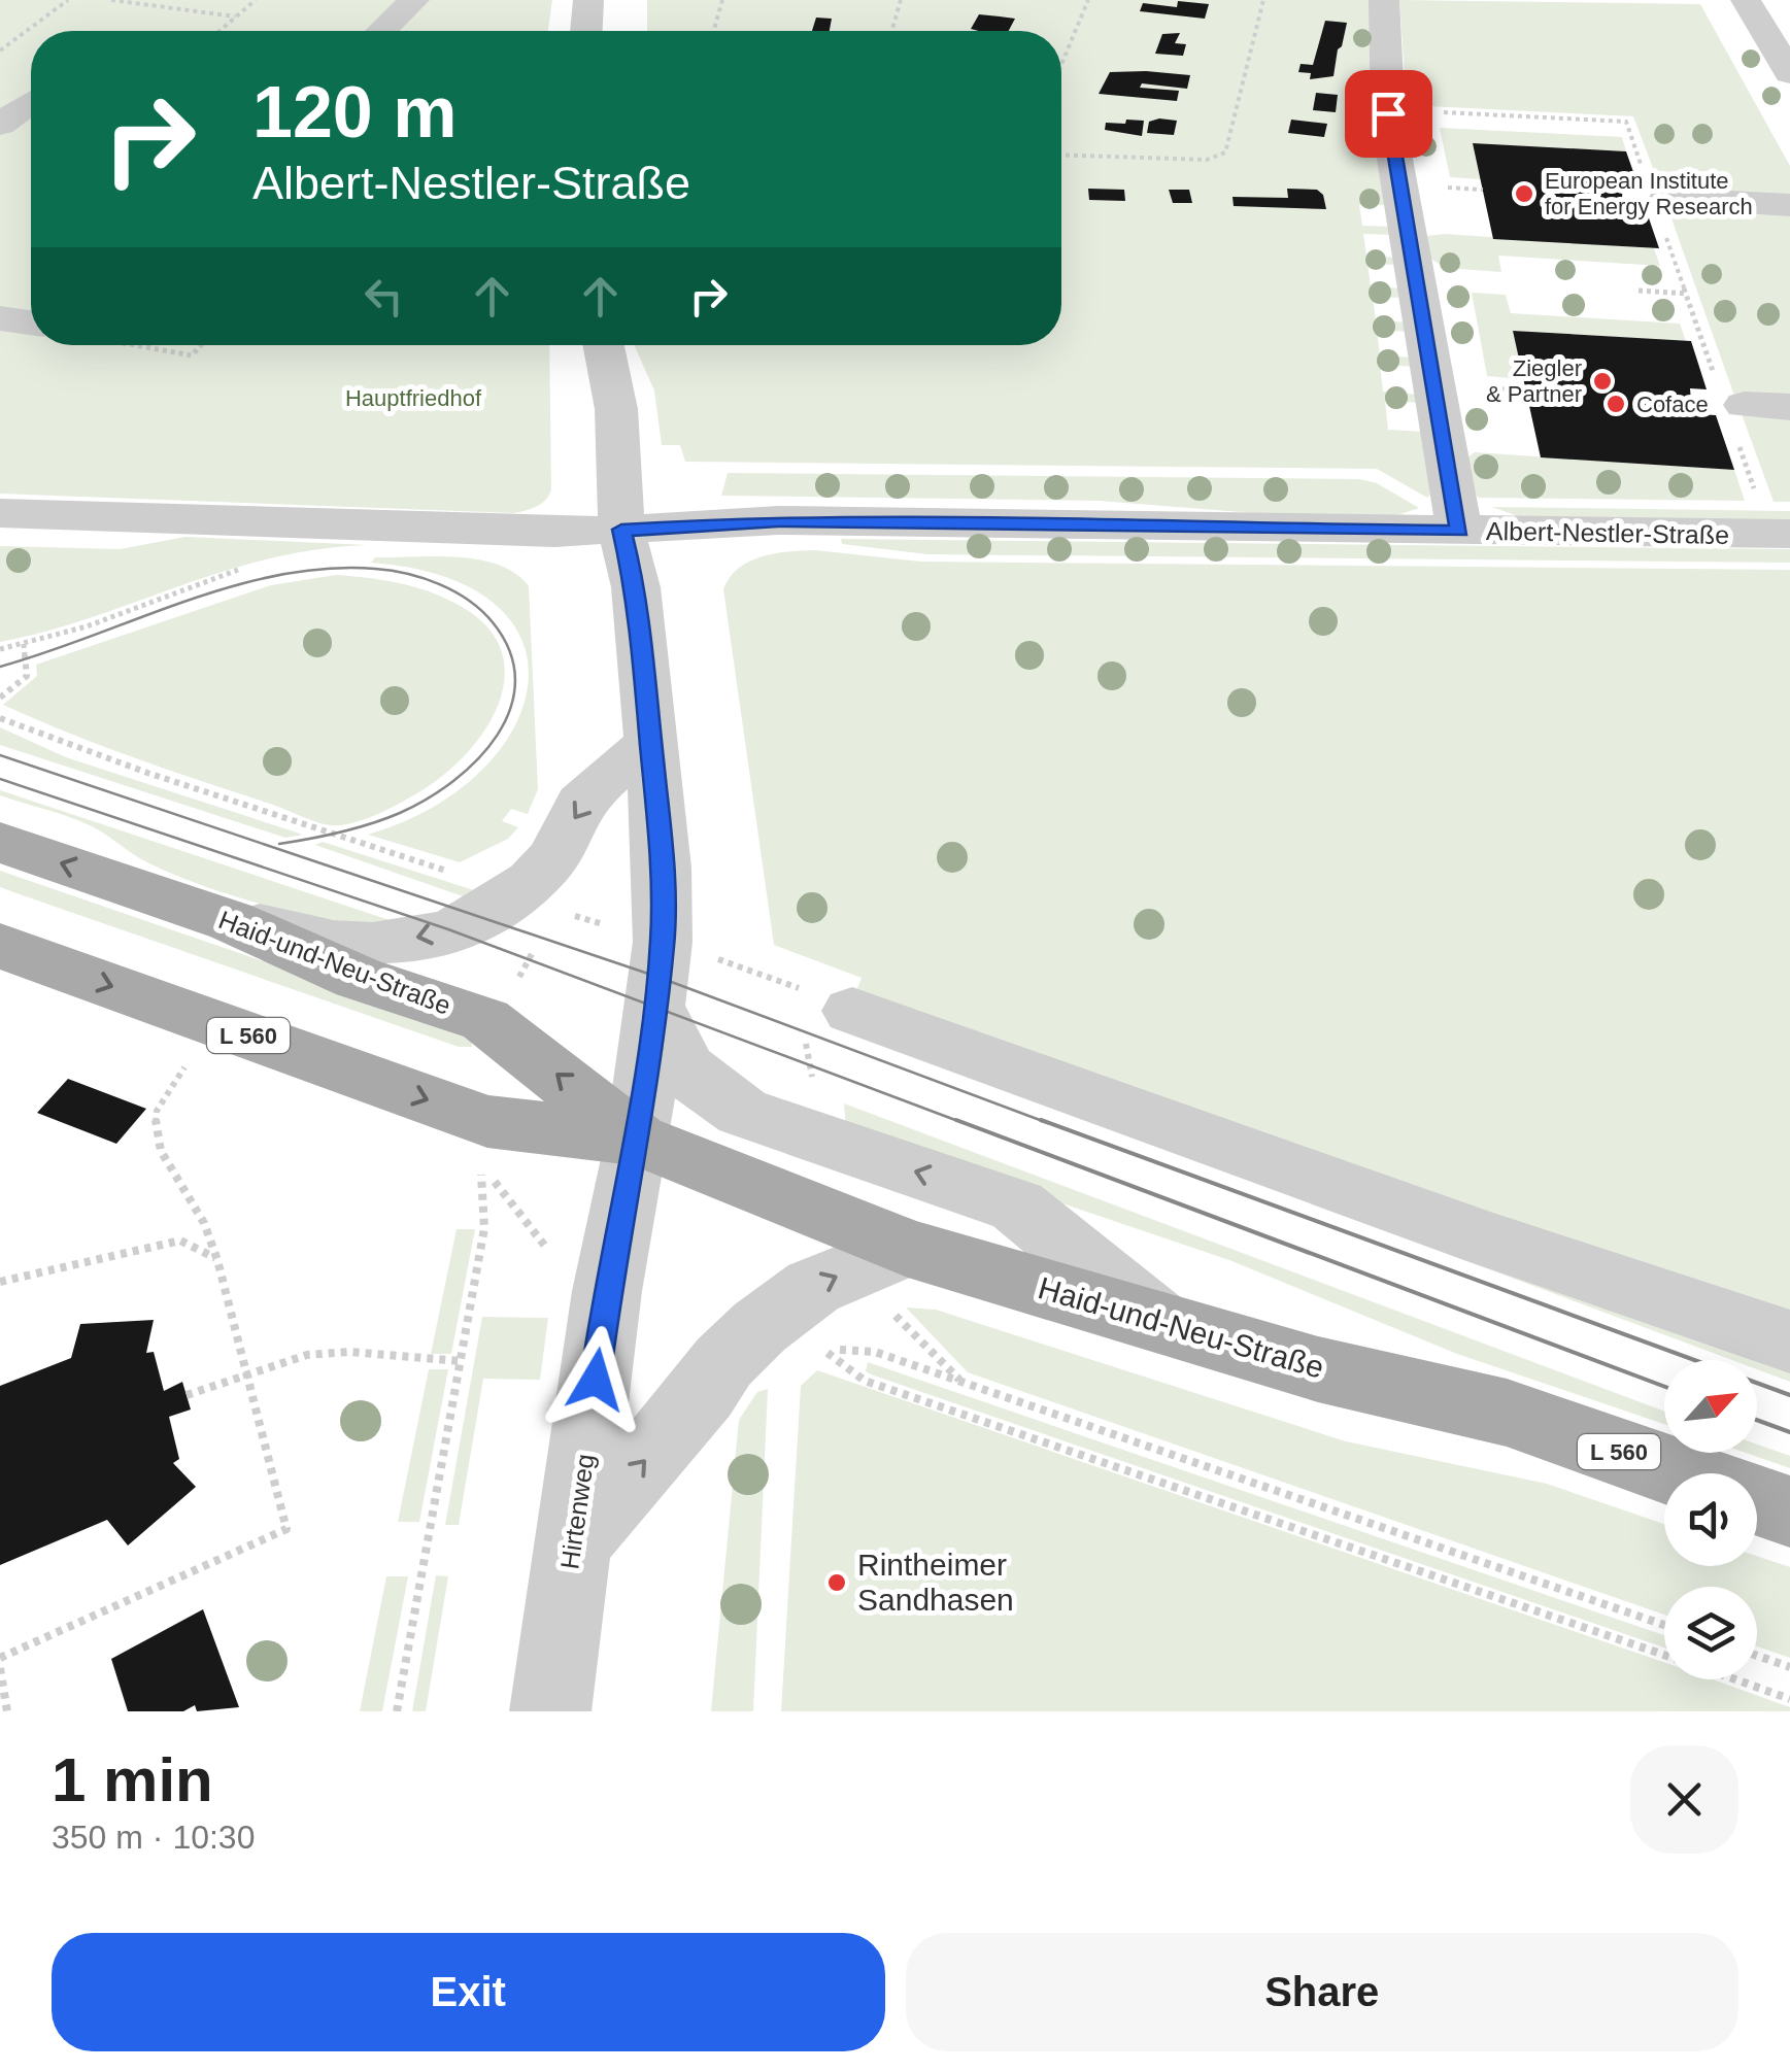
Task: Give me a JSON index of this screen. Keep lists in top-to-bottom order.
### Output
{
  "streets": {
    "main road": ["Haid-und-Neu-Straße", "L 560"],
    "street": ["Albert-Nestler-Straße", "Hirtenweg"]
  },
  "crossings": [
    ["Albert-Nestler-Straße", "Hirtenweg"],
    ["Haid-und-Neu-Straße", "L 560"],
    ["Haid-und-Neu-Straße", "Hirtenweg"],
    ["L 560", "Hirtenweg"]
  ],
  "parks": ["Hauptfriedhof"],
  "places": [
    "European Institute for Energy Research",
    "Ziegler & Partner",
    "Coface",
    "Rintheimer Sandhasen"
  ],
  "north": "top right",
  "page": {
    "turn": ["120 m", "Albert-Nestler-Straße"],
    "heading": ["1 min", "350 m · 10:30"],
    "buttons": ["Exit", "Share"]
  }
}
